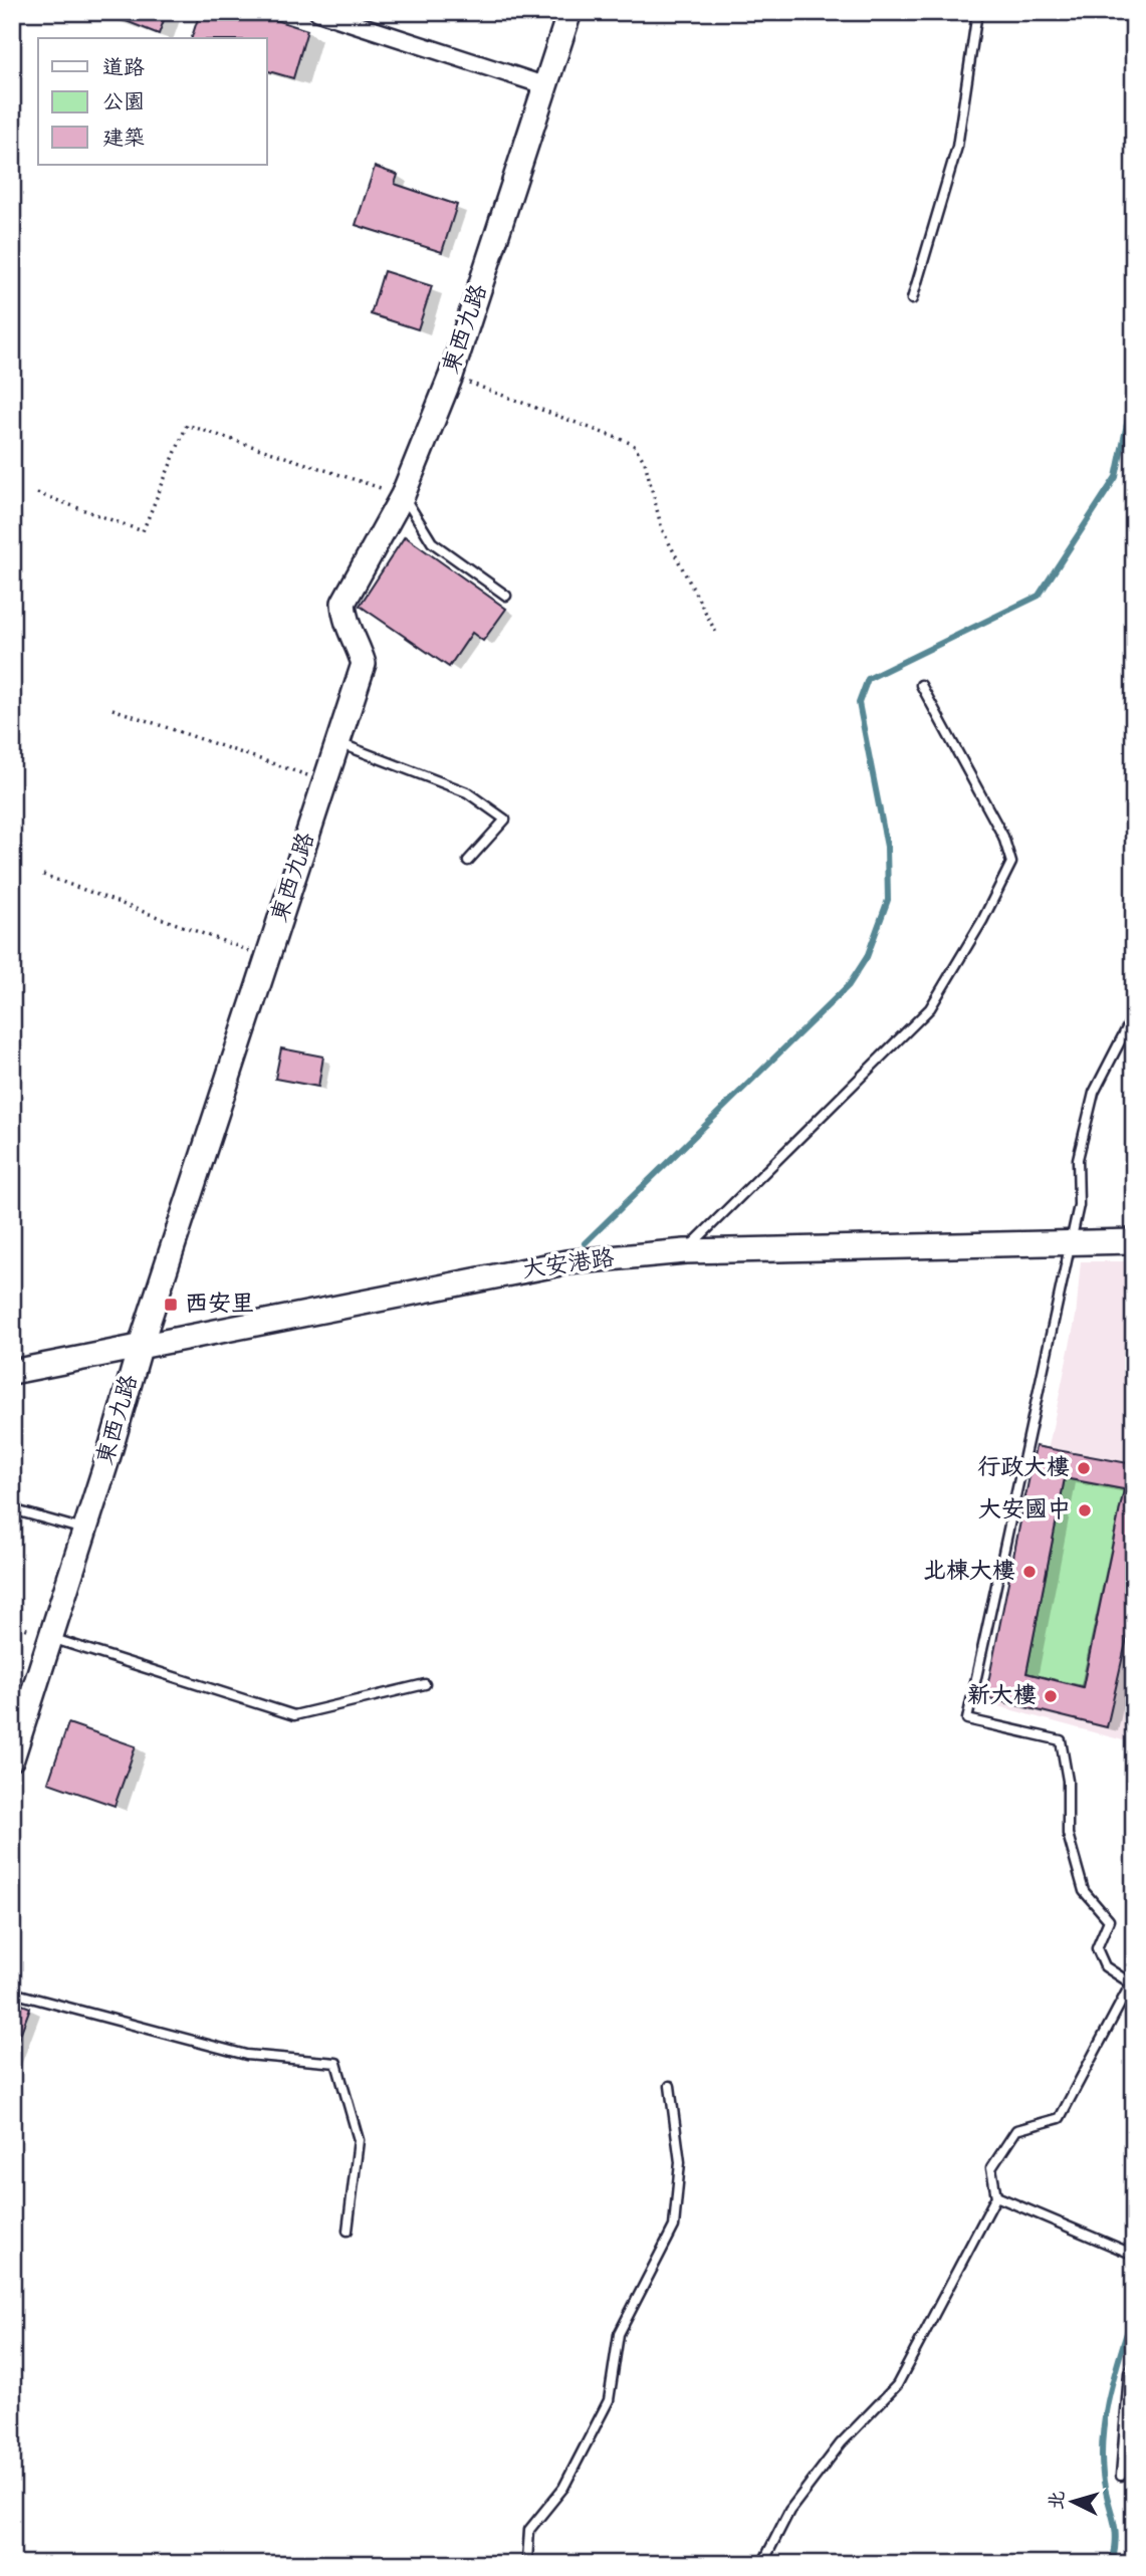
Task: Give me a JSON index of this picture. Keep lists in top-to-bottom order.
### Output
{
  "streets": {
    "street": ["東西九路", "大安港路"]
  },
  "crossings": [
    ["東西九路", "大安港路"]
  ],
  "places": {
    "transit": ["西安里"],
    "other": [
      "行政大樓",
      "大安國中",
      "北棟大樓",
      "新大樓"
    ]
  },
  "legend": ["道路", "公園", "建築"],
  "north": "left"
}
